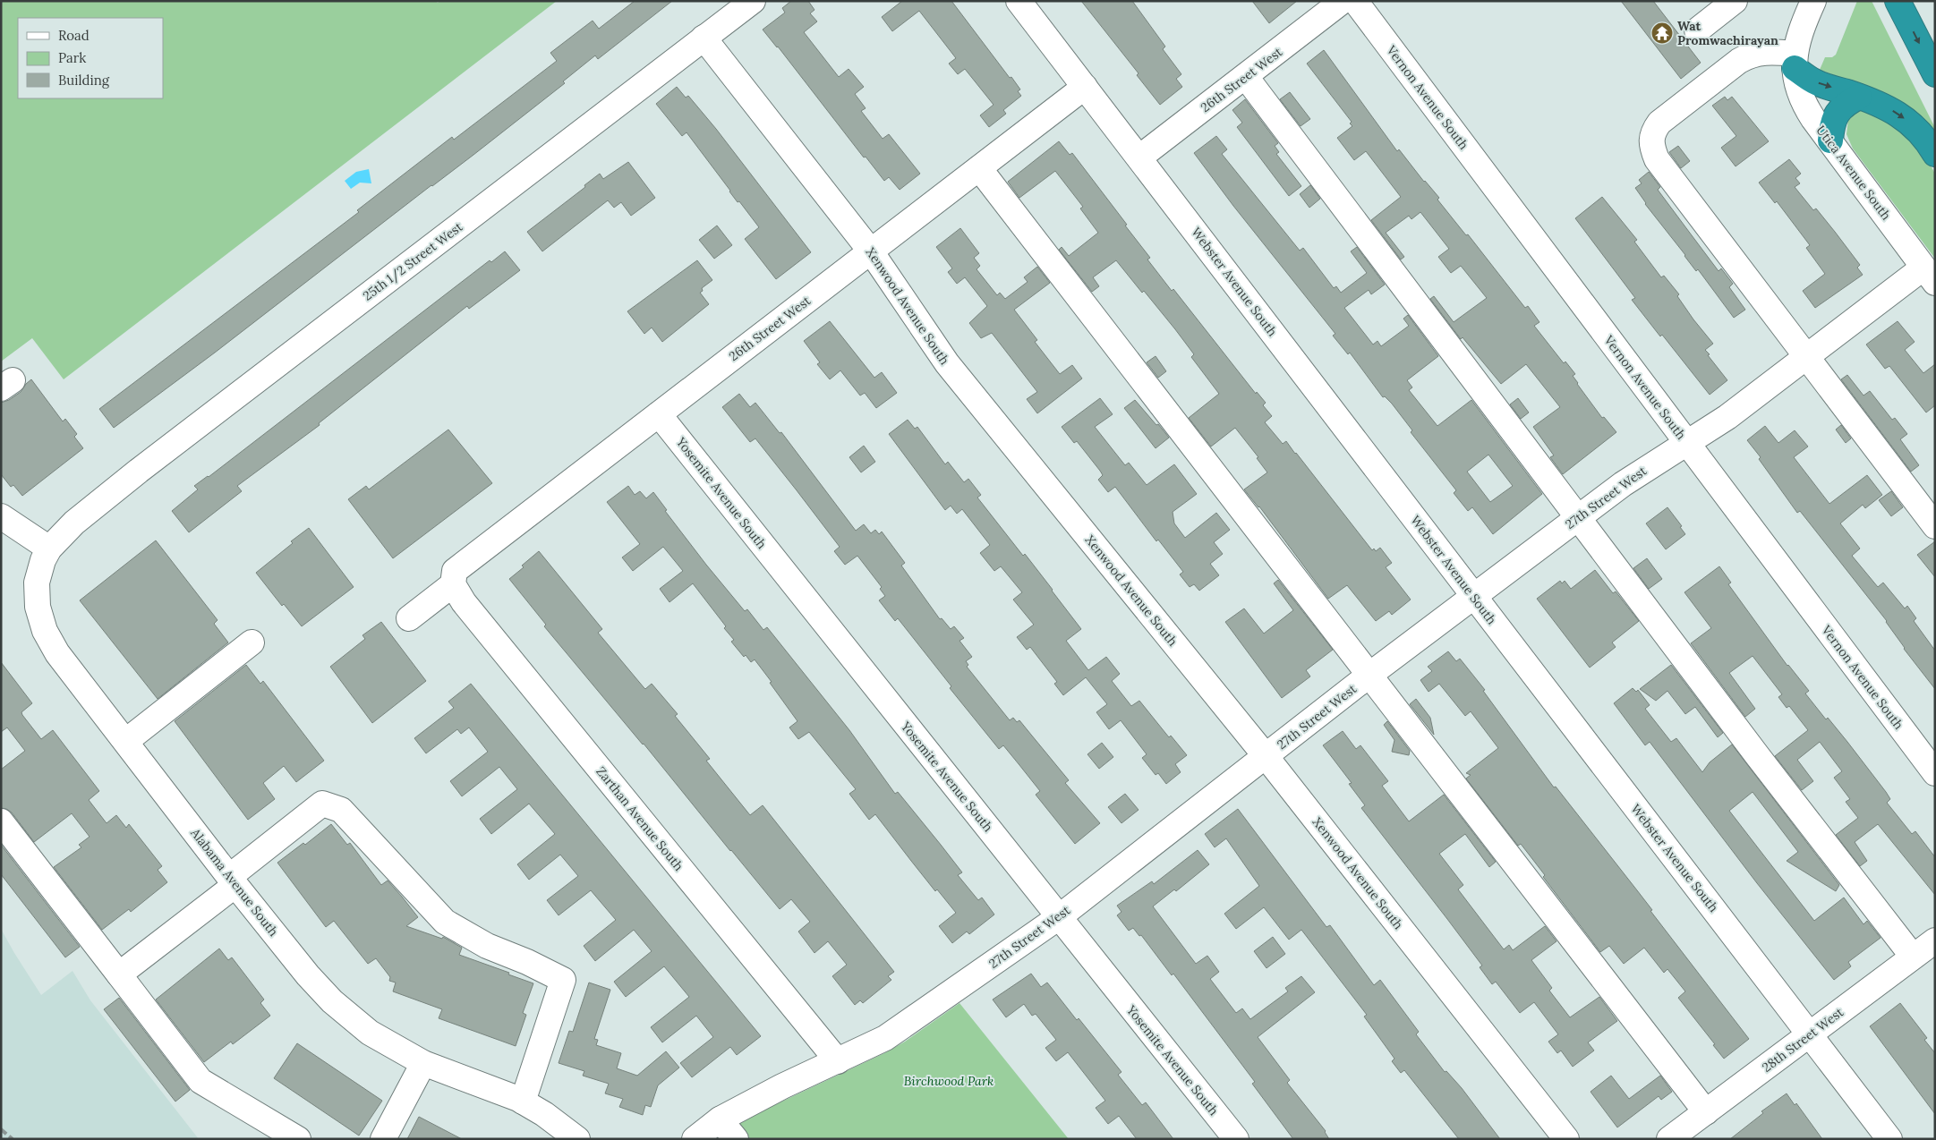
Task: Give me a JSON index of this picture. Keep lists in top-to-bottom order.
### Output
{
  "streets": {
    "street": [
      "26th Street West",
      "Vernon Avenue South",
      "Utica Avenue South",
      "25th 1/2 Street West",
      "Webster Avenue South",
      "Xenwood Avenue South",
      "Yosemite Avenue South",
      "27th Street West",
      "Zarthan Avenue South",
      "Alabama Avenue South",
      "28th Street West"
    ]
  },
  "crossings": [
    ["26th Street West", "Webster Avenue South"],
    ["26th Street West", "Xenwood Avenue South"],
    ["26th Street West", "Yosemite Avenue South"],
    ["26th Street West", "Zarthan Avenue South"],
    ["Vernon Avenue South", "27th Street West"],
    ["Utica Avenue South", "27th Street West"],
    ["25th 1/2 Street West", "Xenwood Avenue South"],
    ["25th 1/2 Street West", "Alabama Avenue South"],
    ["Webster Avenue South", "27th Street West"],
    ["Webster Avenue South", "28th Street West"],
    ["Xenwood Avenue South", "27th Street West"],
    ["Yosemite Avenue South", "27th Street West"],
    ["27th Street West", "Zarthan Avenue South"]
  ],
  "parks": ["Birchwood Park"],
  "places": {
    "temple": ["Wat Promwachirayan"]
  },
  "legend": ["Road", "Park", "Building"]
}
